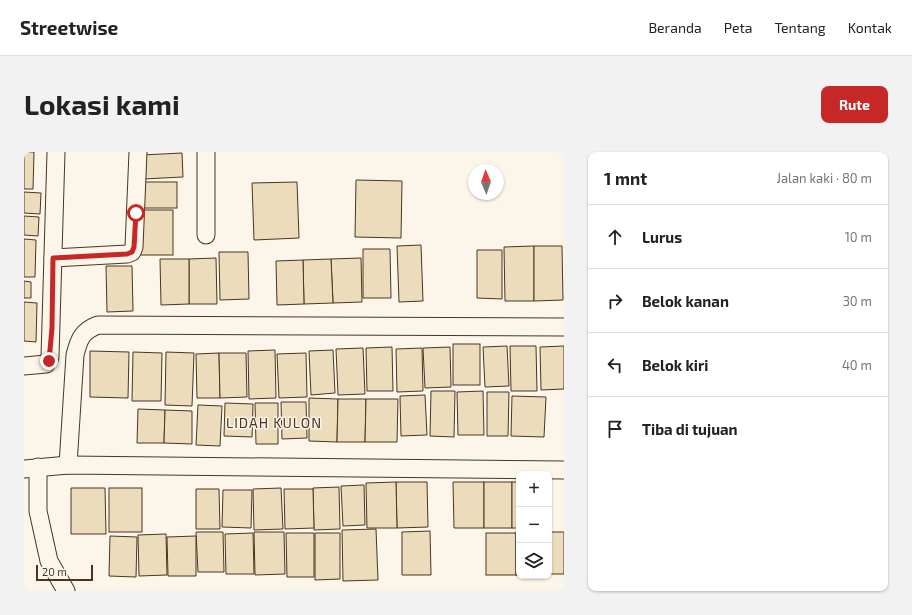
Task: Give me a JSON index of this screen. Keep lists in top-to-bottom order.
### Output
{
  "districts": ["LIDAH KULON"],
  "scale_bar": "20 m",
  "north": "top",
  "page": {
    "header": "Streetwise",
    "nav": [
      "Beranda",
      "Peta",
      "Tentang",
      "Kontak"
    ],
    "buttons": "Rute",
    "title": "Lokasi kami",
    "heading": ["1 mnt", "Jalan kaki · 80 m"],
    "list": [
      ["Lurus", "10 m"],
      ["Belok kanan", "30 m"],
      ["Belok kiri", "40 m"],
      "Tiba di tujuan"
    ],
    "map_buttons": ["+", "−"],
    "scale": "20 m"
  }
}
